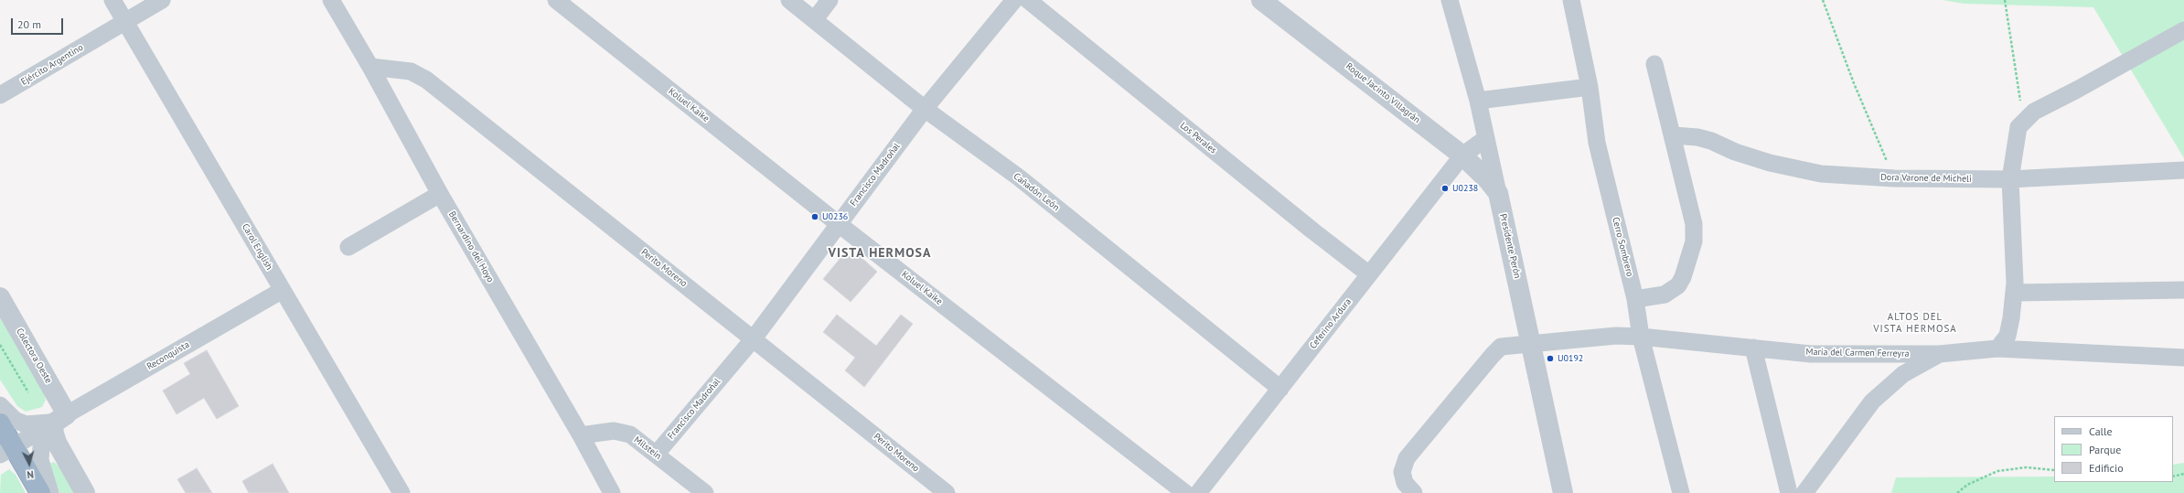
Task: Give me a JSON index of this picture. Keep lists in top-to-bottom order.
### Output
{
  "streets": {
    "street": [
      "Ejército Argentino",
      "Roque Jacinto Villagrán",
      "Koluel Kaike",
      "Los Perales",
      "Francisco Madroñal",
      "Dora Varone de Micheli",
      "Cañadón León",
      "Presidente Perón",
      "Carol English",
      "Bernardino del Hoyo",
      "Cerro Sombrero",
      "Perito Moreno",
      "Ceferino Ardura",
      "María del Carmen Ferreyra",
      "Colectora Oeste",
      "Reconquista",
      "Milstein"
    ]
  },
  "crossings": [
    ["Ejército Argentino", "Carol English"],
    ["Roque Jacinto Villagrán", "Presidente Perón"],
    ["Roque Jacinto Villagrán", "Ceferino Ardura"],
    ["Koluel Kaike", "Francisco Madroñal"],
    ["Los Perales", "Ceferino Ardura"],
    ["Francisco Madroñal", "Cañadón León"],
    ["Francisco Madroñal", "Perito Moreno"],
    ["Francisco Madroñal", "Milstein"],
    ["Cañadón León", "Ceferino Ardura"],
    ["Presidente Perón", "Ceferino Ardura"],
    ["Presidente Perón", "María del Carmen Ferreyra"],
    ["Carol English", "Reconquista"],
    ["Bernardino del Hoyo", "Perito Moreno"],
    ["Bernardino del Hoyo", "Milstein"],
    ["Cerro Sombrero", "María del Carmen Ferreyra"],
    ["Colectora Oeste", "Reconquista"]
  ],
  "districts": ["VISTA HERMOSA", "ALTOS DEL VISTA HERMOSA"],
  "places": ["U0238", "U0236", "U0192"],
  "legend": ["Calle", "Parque", "Edificio"],
  "scale_bar": "20 m",
  "north": "bottom"
}
